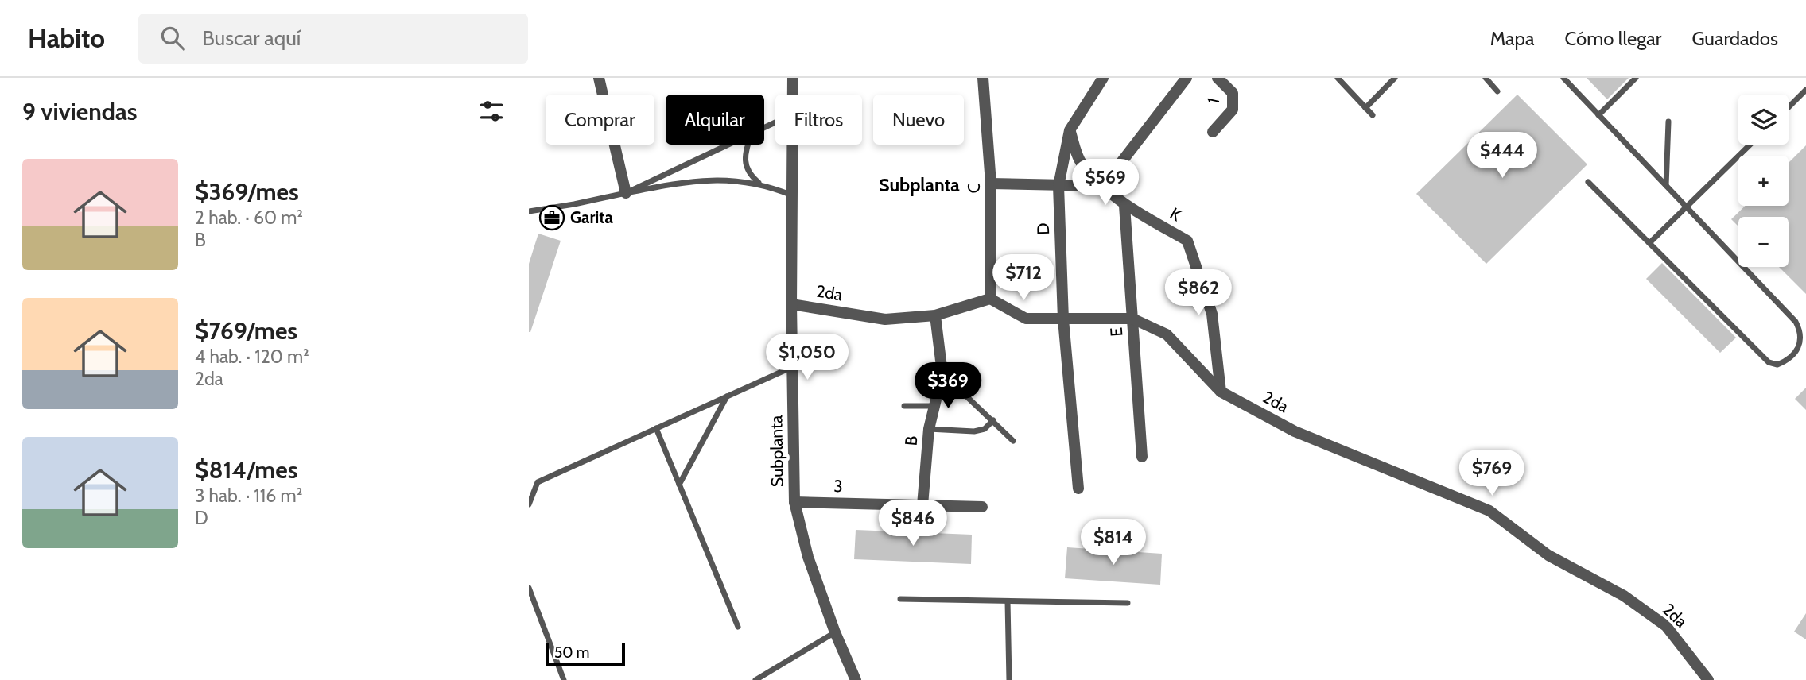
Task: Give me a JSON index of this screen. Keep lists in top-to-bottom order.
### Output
{
  "streets": {
    "street": [
      "1",
      "C",
      "K",
      "D",
      "2da",
      "E",
      "B",
      "Subplanta",
      "3"
    ]
  },
  "crossings": [
    ["C", "2da"],
    ["K", "D"],
    ["K", "2da"],
    ["K", "E"],
    ["D", "2da"],
    ["2da", "E"],
    ["2da", "B"],
    ["2da", "Subplanta"],
    ["B", "3"],
    ["Subplanta", "3"]
  ],
  "districts": ["Subplanta"],
  "places": {
    "office": ["Garita"]
  },
  "scale_bar": "50 m",
  "page": {
    "header": "Habito",
    "search": "Buscar aquí",
    "nav": ["Mapa", "Cómo llegar", "Guardados"],
    "heading": "9 viviendas",
    "map_buttons": ["+", "−"],
    "chip": [
      "Comprar",
      "Alquilar",
      "Filtros",
      "Nuevo"
    ],
    "price": [
      "$444",
      "$569",
      "$712",
      "$862",
      "$1,050",
      "$369",
      "$769",
      "$846",
      "$814"
    ],
    "list": [
      {
        "name": "$369/mes",
        "note": "2 hab. · 60 m² · B"
      },
      {
        "name": "$769/mes",
        "note": "4 hab. · 120 m² · 2da"
      },
      {
        "name": "$814/mes",
        "note": "3 hab. · 116 m² · D"
      }
    ],
    "scale": "50 m"
  }
}
